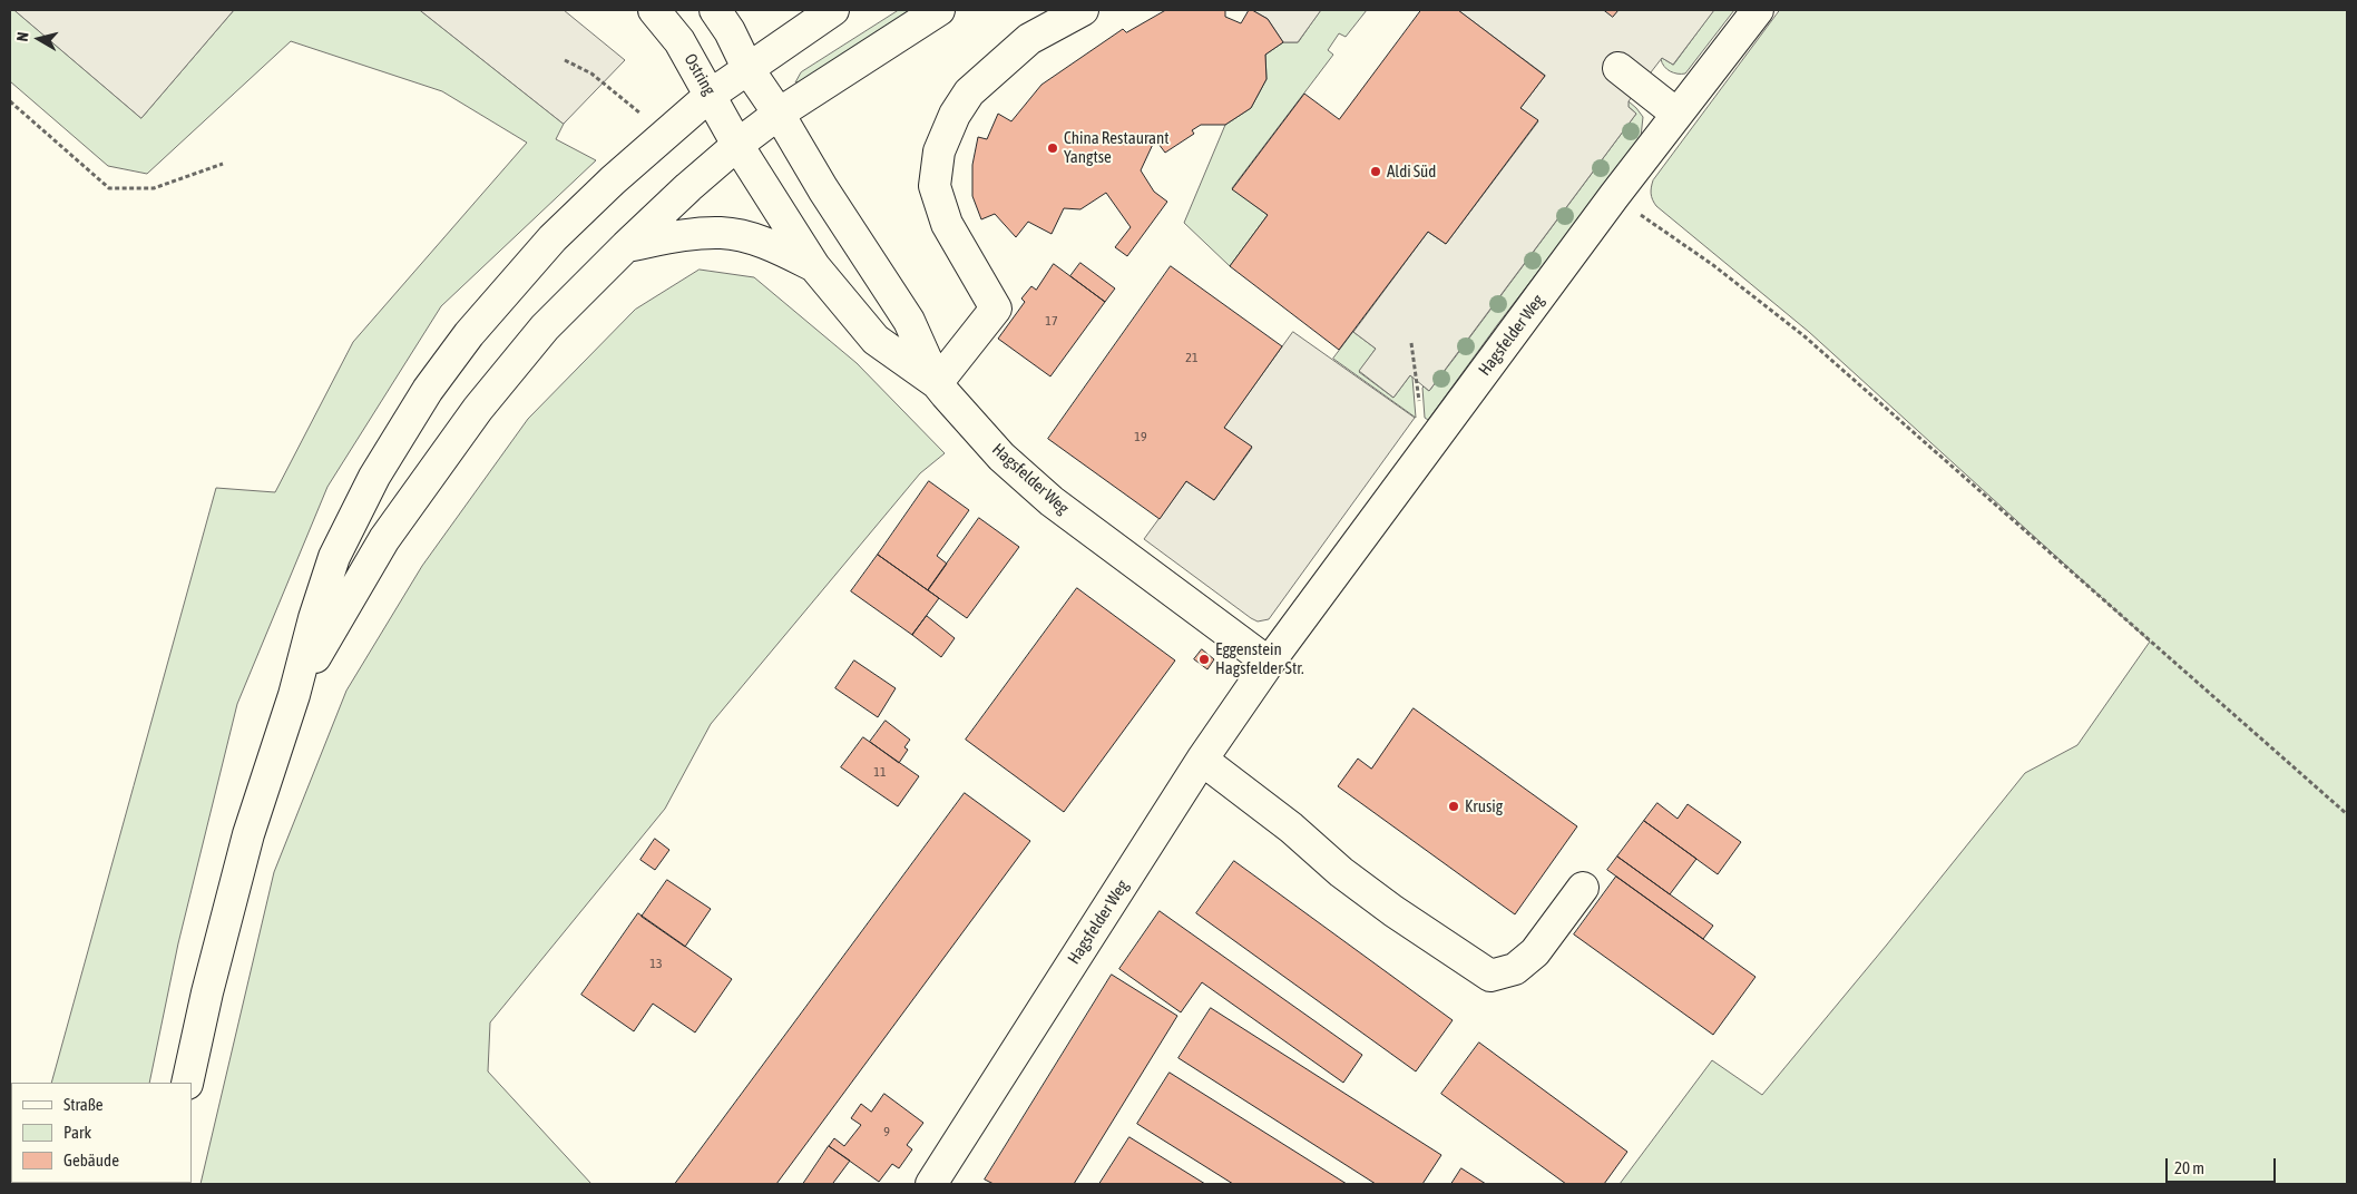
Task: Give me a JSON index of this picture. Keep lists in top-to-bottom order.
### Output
{
  "streets": {
    "street": ["Ostring", "Hagsfelder Weg"]
  },
  "crossings": [
    ["Ostring", "Hagsfelder Weg"]
  ],
  "places": [
    "China Restaurant Yangtse",
    "Aldi Süd",
    "Eggenstein Hagsfelder Str.",
    "Krusig"
  ],
  "house_numbers": [
    "17",
    "21",
    "19",
    "11",
    "13",
    "9"
  ],
  "legend": ["Straße", "Park", "Gebäude"],
  "scale_bar": "20 m",
  "north": "left"
}
